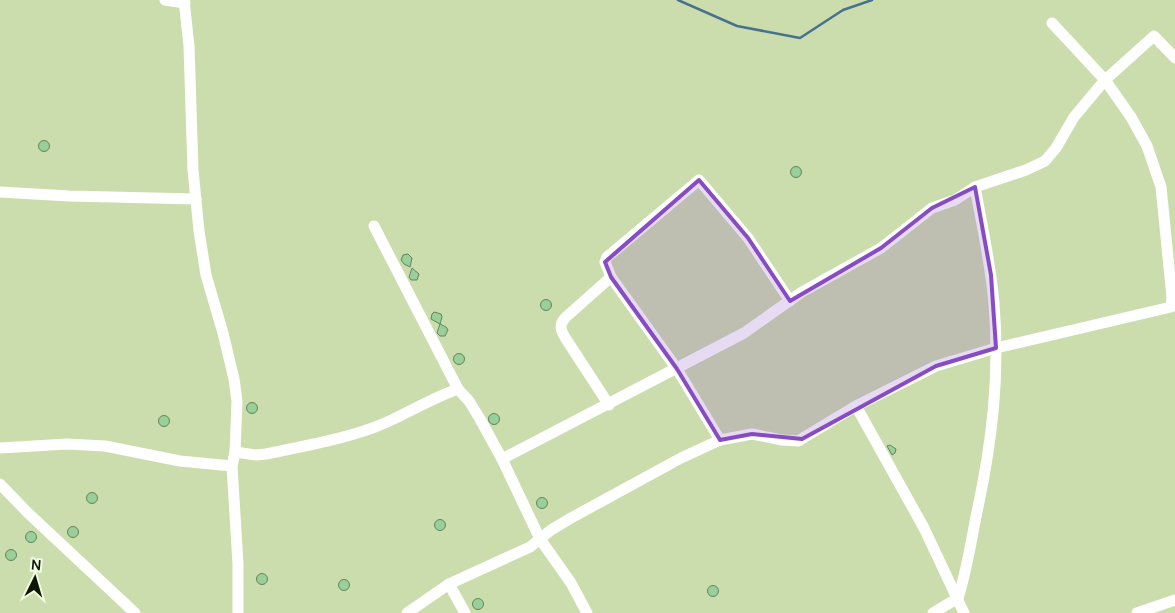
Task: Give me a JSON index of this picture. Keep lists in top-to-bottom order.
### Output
{
  "north": "top"
}
